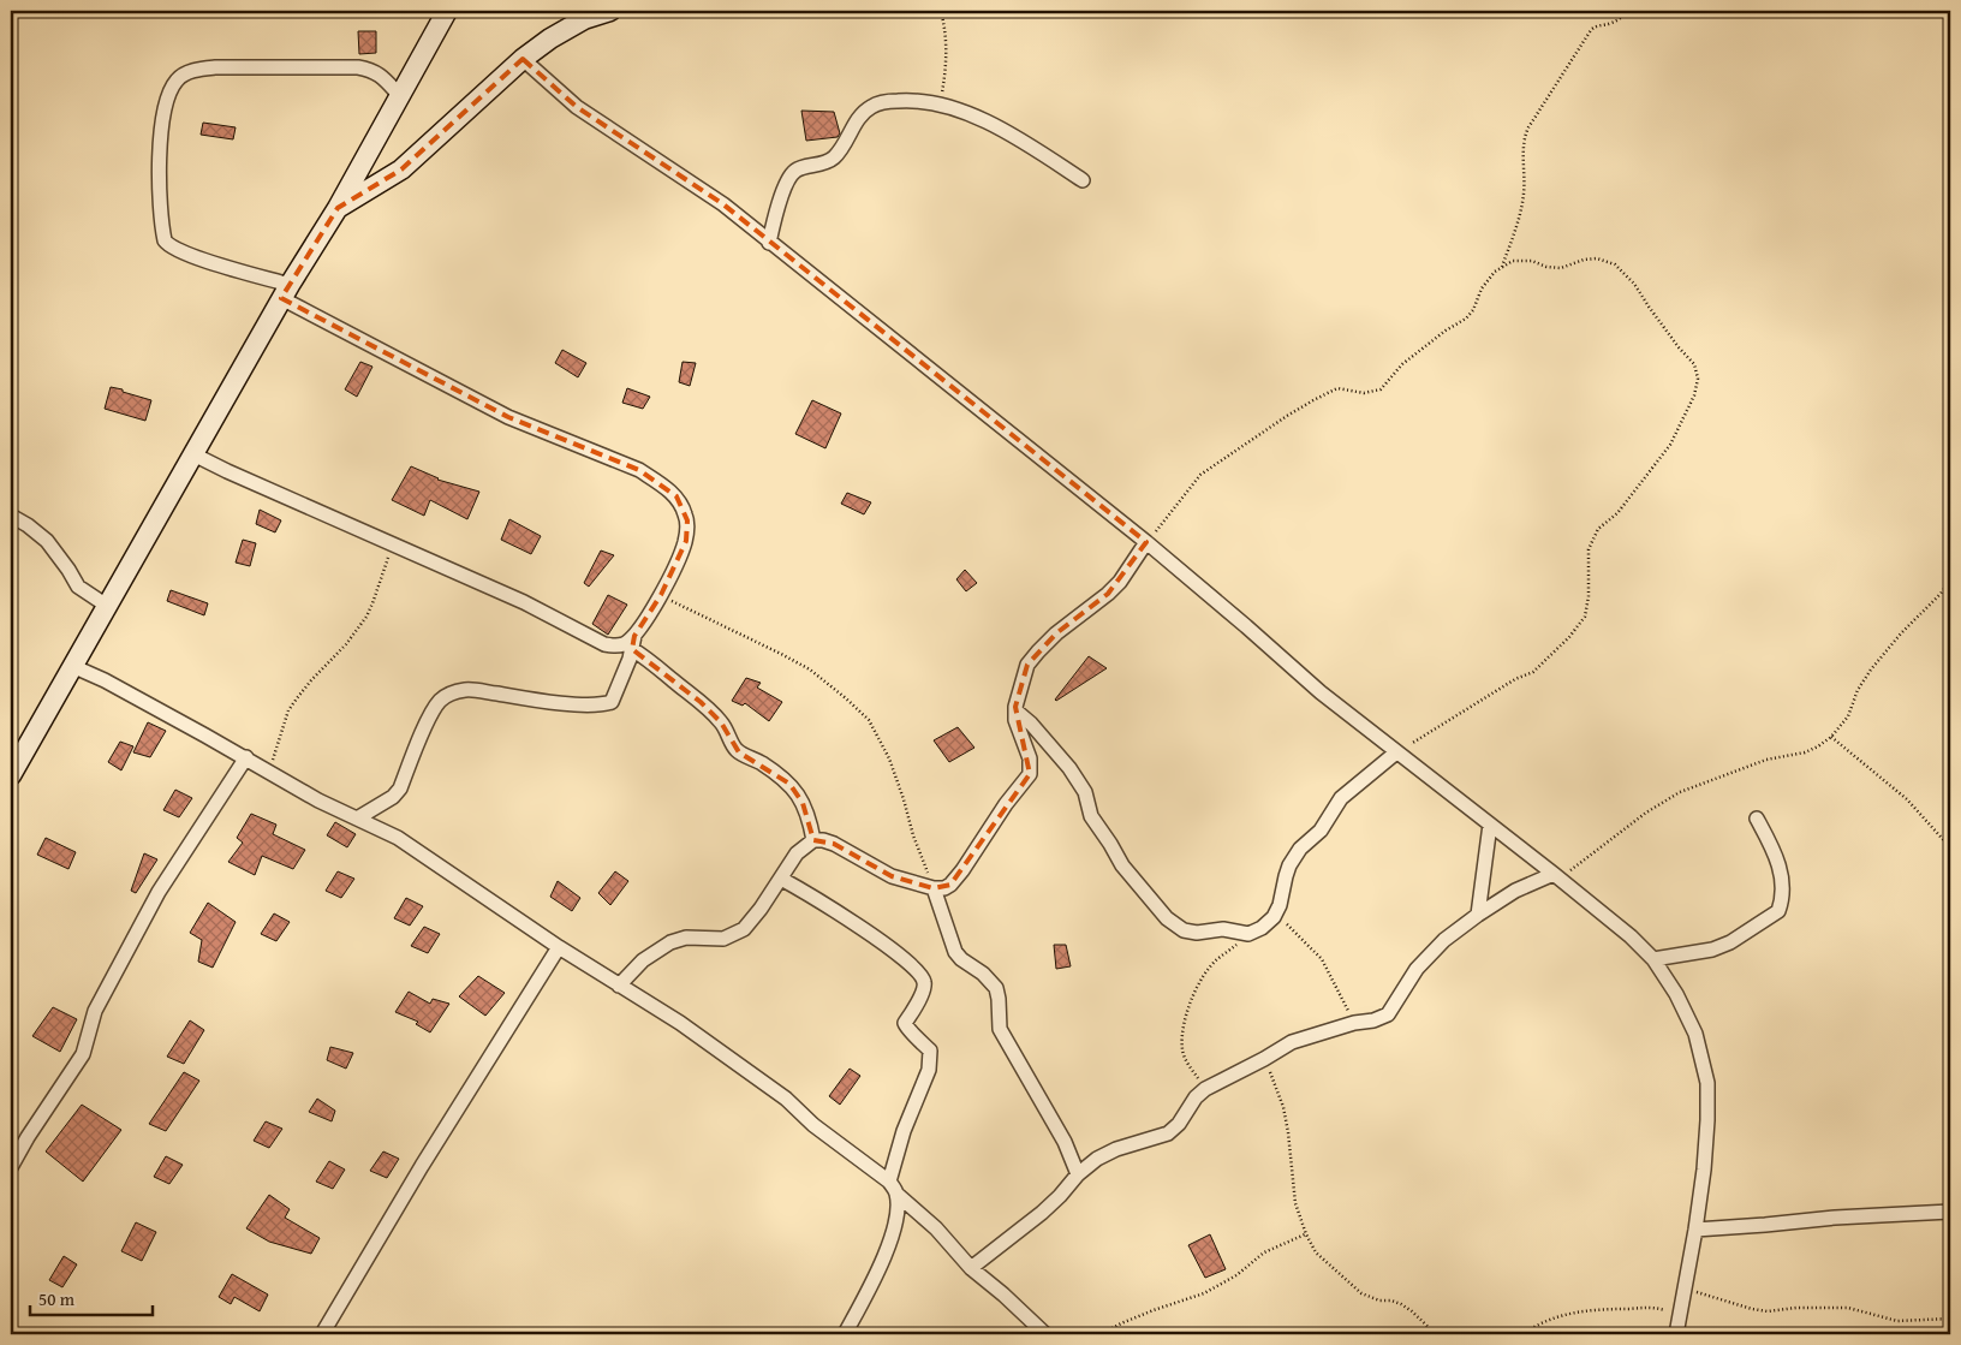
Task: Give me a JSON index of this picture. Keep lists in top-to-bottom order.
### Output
{
  "scale_bar": "50 m"
}
